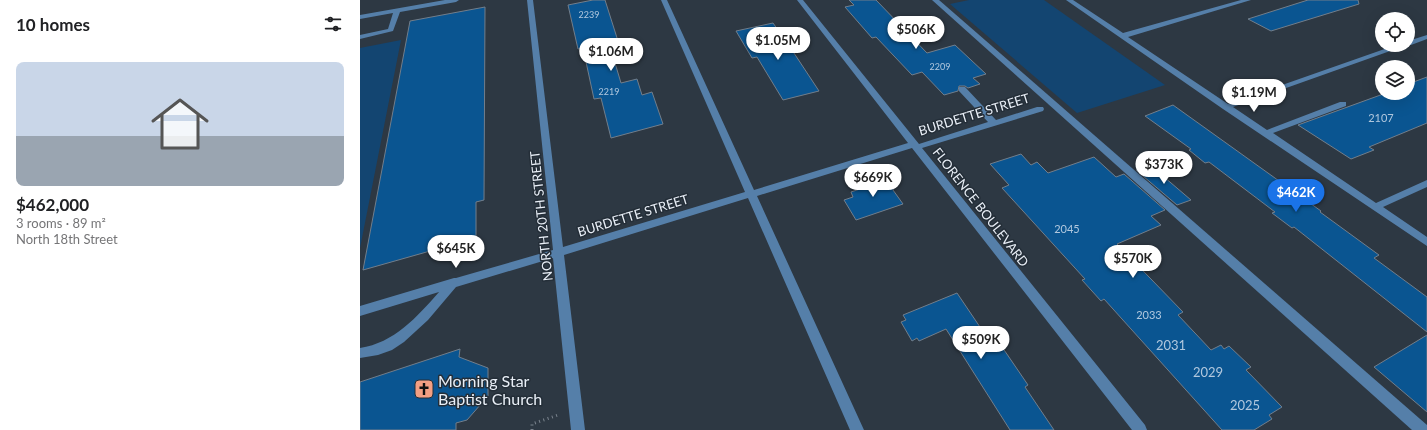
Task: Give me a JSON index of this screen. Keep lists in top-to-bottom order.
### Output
{
  "streets": {
    "street": ["BURDETTE STREET", "FLORENCE BOULEVARD", "NORTH 20TH STREET"]
  },
  "crossings": [
    ["BURDETTE STREET", "FLORENCE BOULEVARD"],
    ["BURDETTE STREET", "NORTH 20TH STREET"]
  ],
  "places": {
    "church": ["Morning Star Baptist Church"]
  },
  "house_numbers": [
    "2239",
    "2209",
    "2219",
    "2107",
    "2045",
    "2033",
    "2031",
    "2029",
    "2025"
  ],
  "page": {
    "heading": "10 homes",
    "price": [
      "$506K",
      "$1.05M",
      "$1.06M",
      "$1.19M",
      "$373K",
      "$669K",
      "$462K",
      "$645K",
      "$570K",
      "$509K"
    ],
    "list": [
      {
        "name": "$462,000",
        "note": "3 rooms · 89 m² · North 18th Street"
      }
    ]
  }
}
